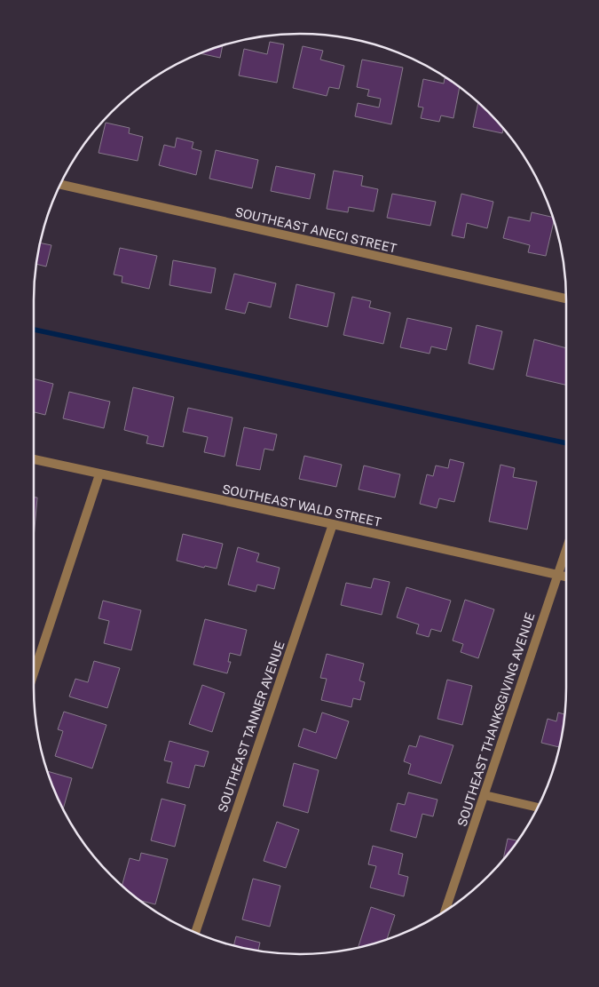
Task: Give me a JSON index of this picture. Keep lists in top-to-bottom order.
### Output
{
  "streets": {
    "street": [
      "SOUTHEAST ANECI STREET",
      "SOUTHEAST WALD STREET",
      "SOUTHEAST THANKSGIVING AVENUE",
      "SOUTHEAST TANNER AVENUE"
    ]
  },
  "crossings": [
    ["SOUTHEAST WALD STREET", "SOUTHEAST THANKSGIVING AVENUE"],
    ["SOUTHEAST WALD STREET", "SOUTHEAST TANNER AVENUE"]
  ]
}
